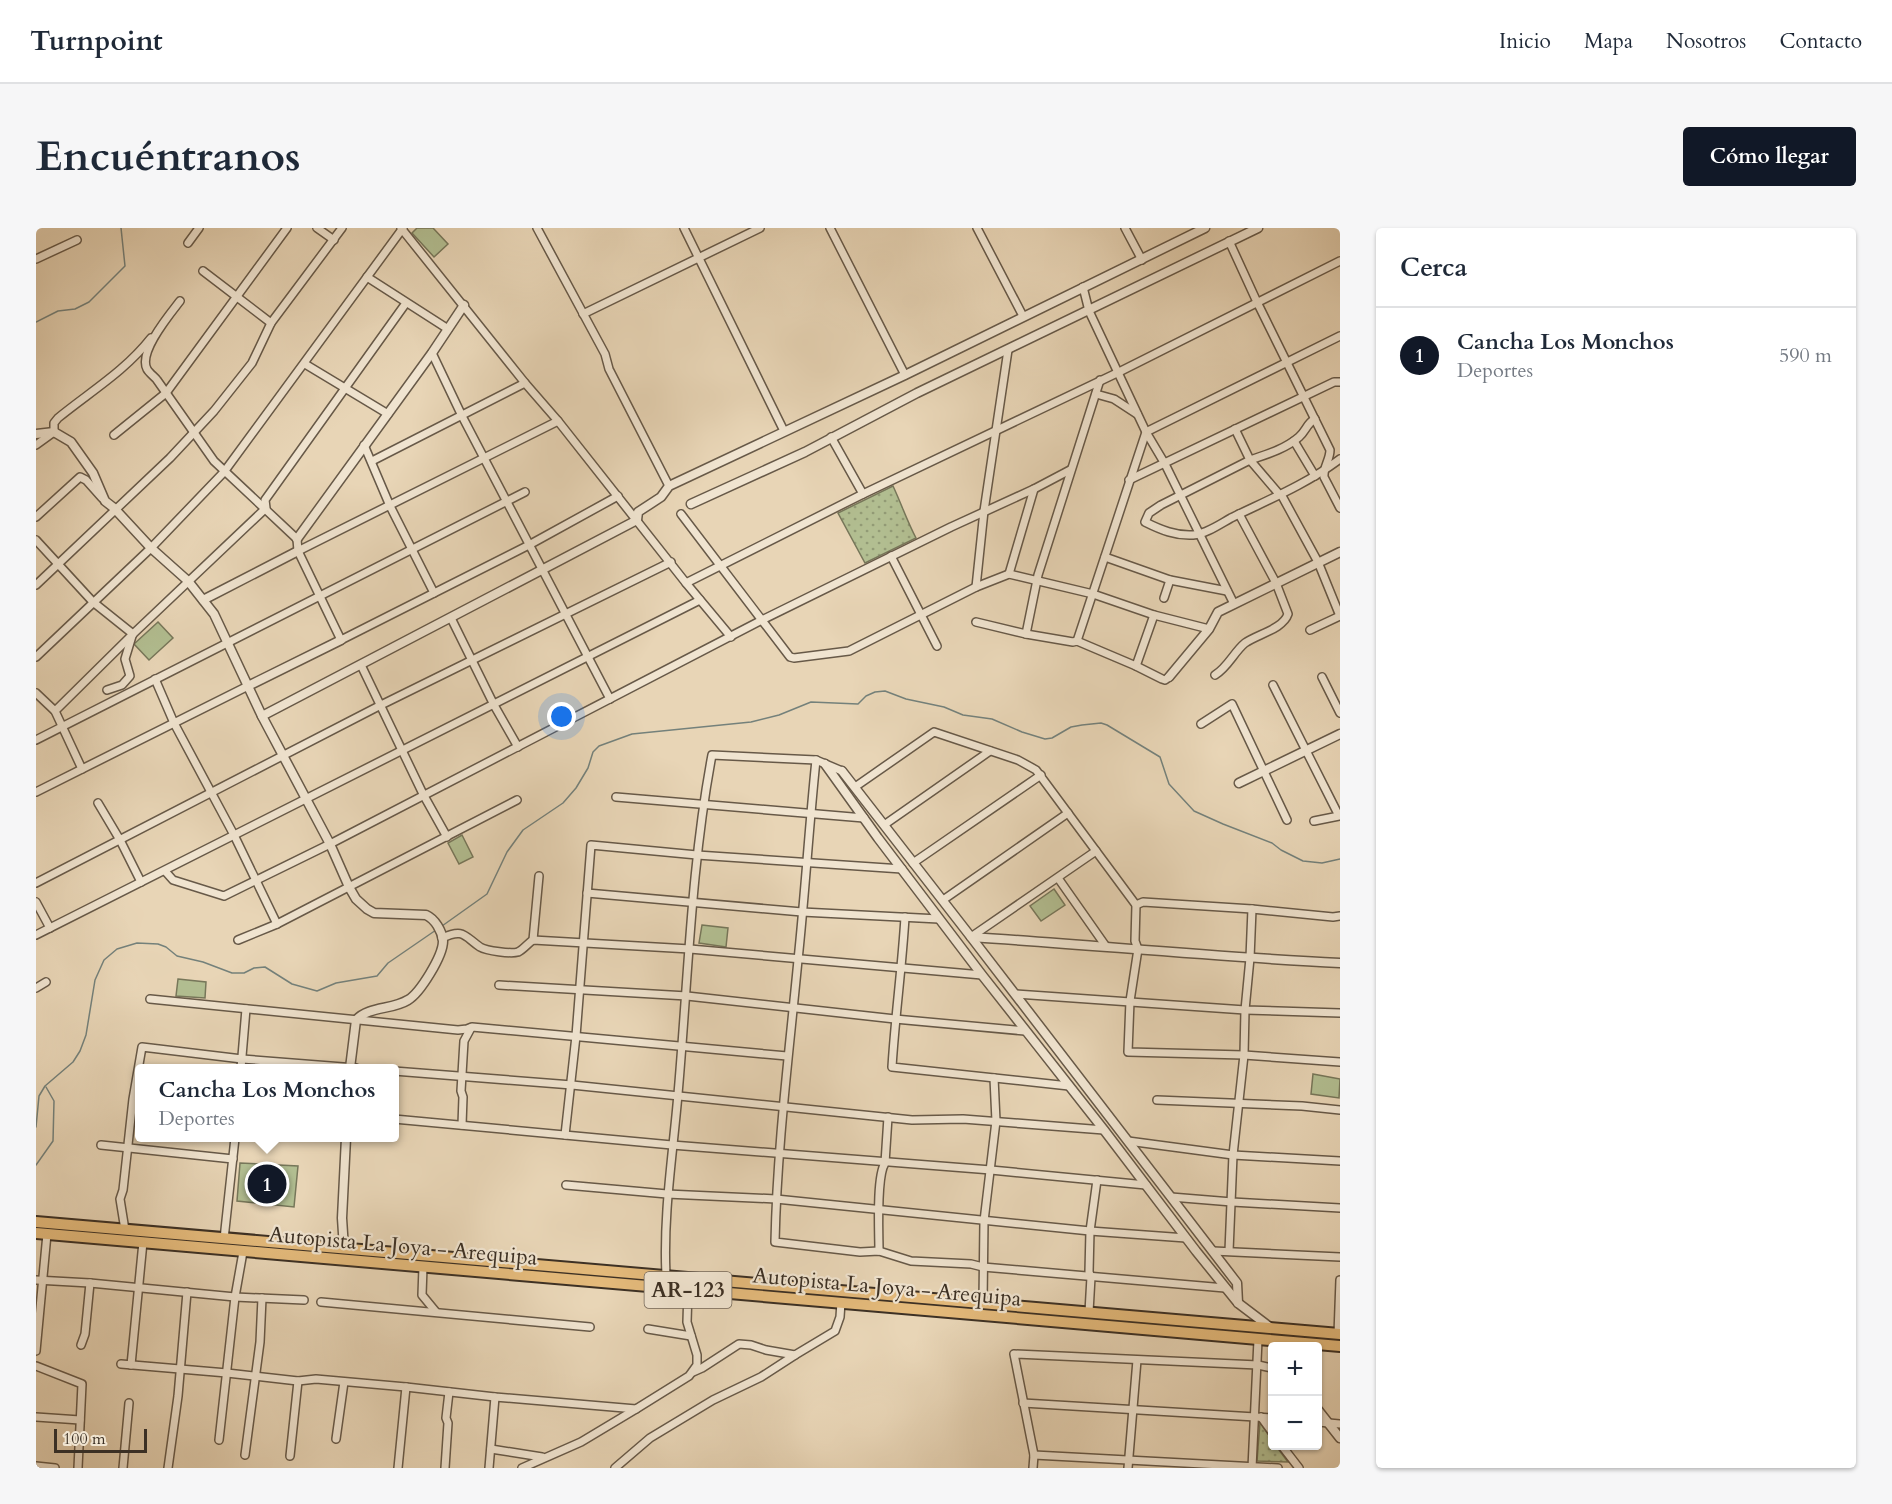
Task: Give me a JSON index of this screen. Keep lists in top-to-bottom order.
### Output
{
  "streets": {
    "main road": ["Autopista La Joya - Arequipa", "AR-123"]
  },
  "scale_bar": "100 m",
  "page": {
    "header": "Turnpoint",
    "nav": [
      "Inicio",
      "Mapa",
      "Nosotros",
      "Contacto"
    ],
    "buttons": "Cómo llegar",
    "title": "Encuéntranos",
    "heading": "Cerca",
    "list": [
      {
        "mark": "1",
        "name": "Cancha Los Monchos",
        "note": "Deportes",
        "value": "590 m"
      }
    ],
    "popup": ["Cancha Los Monchos", "Deportes"],
    "pins": "1",
    "map_buttons": ["+", "−"],
    "scale": "100 m"
  }
}
